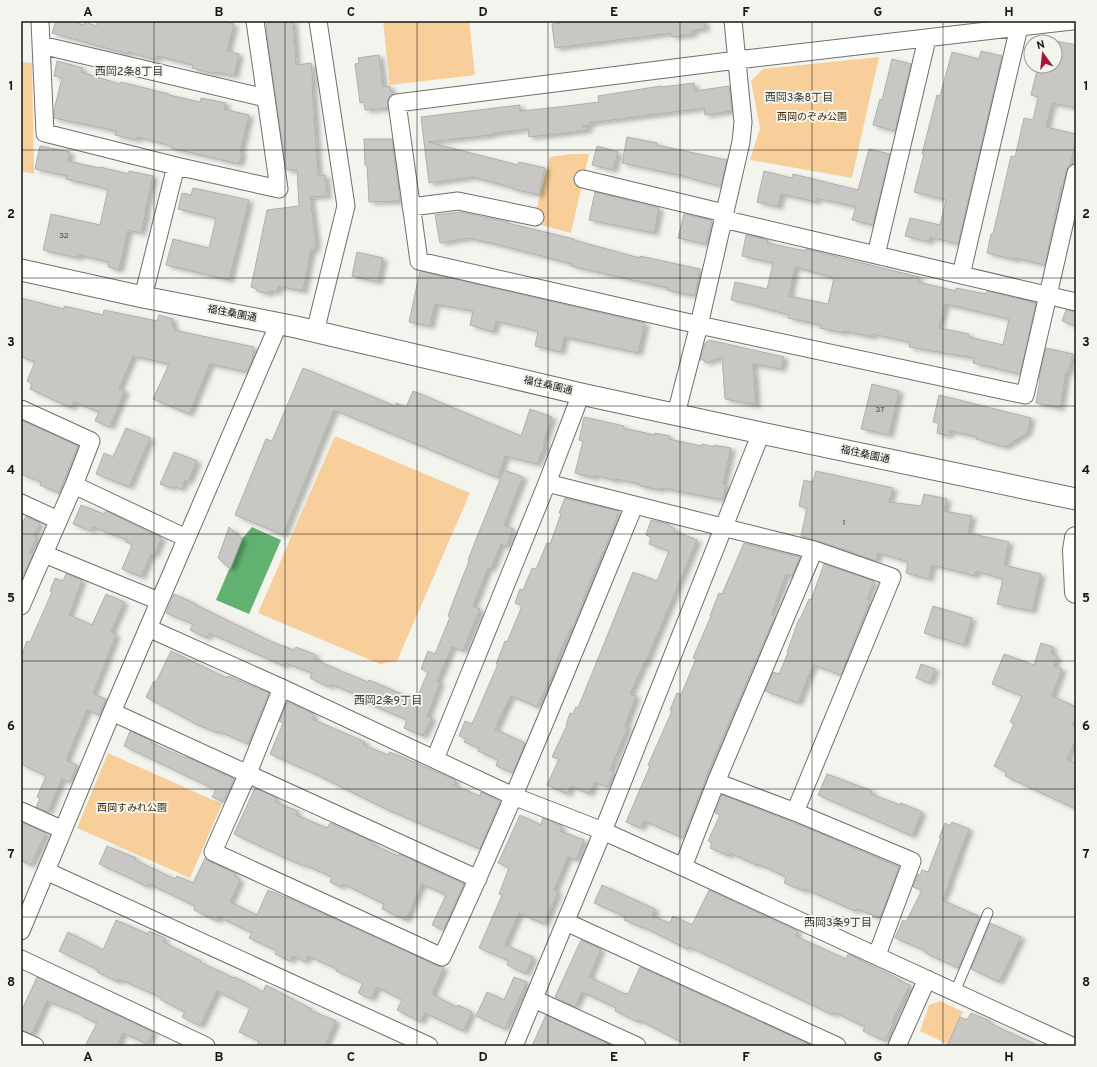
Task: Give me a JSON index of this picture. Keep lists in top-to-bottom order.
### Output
{
  "streets": {
    "street": ["福住桑園通"]
  },
  "districts": [
    "西岡2条8丁目",
    "西岡3条8丁目",
    "西岡2条9丁目",
    "西岡3条9丁目"
  ],
  "parks": ["西岡のぞみ公園", "西岡すみれ公園"],
  "house_numbers": ["32", "37", "1"],
  "north": "top",
  "grid": {
    "columns": [
      "A",
      "B",
      "C",
      "D",
      "E",
      "F",
      "G",
      "H"
    ],
    "rows": [
      "1",
      "2",
      "3",
      "4",
      "5",
      "6",
      "7",
      "8"
    ]
  }
}
